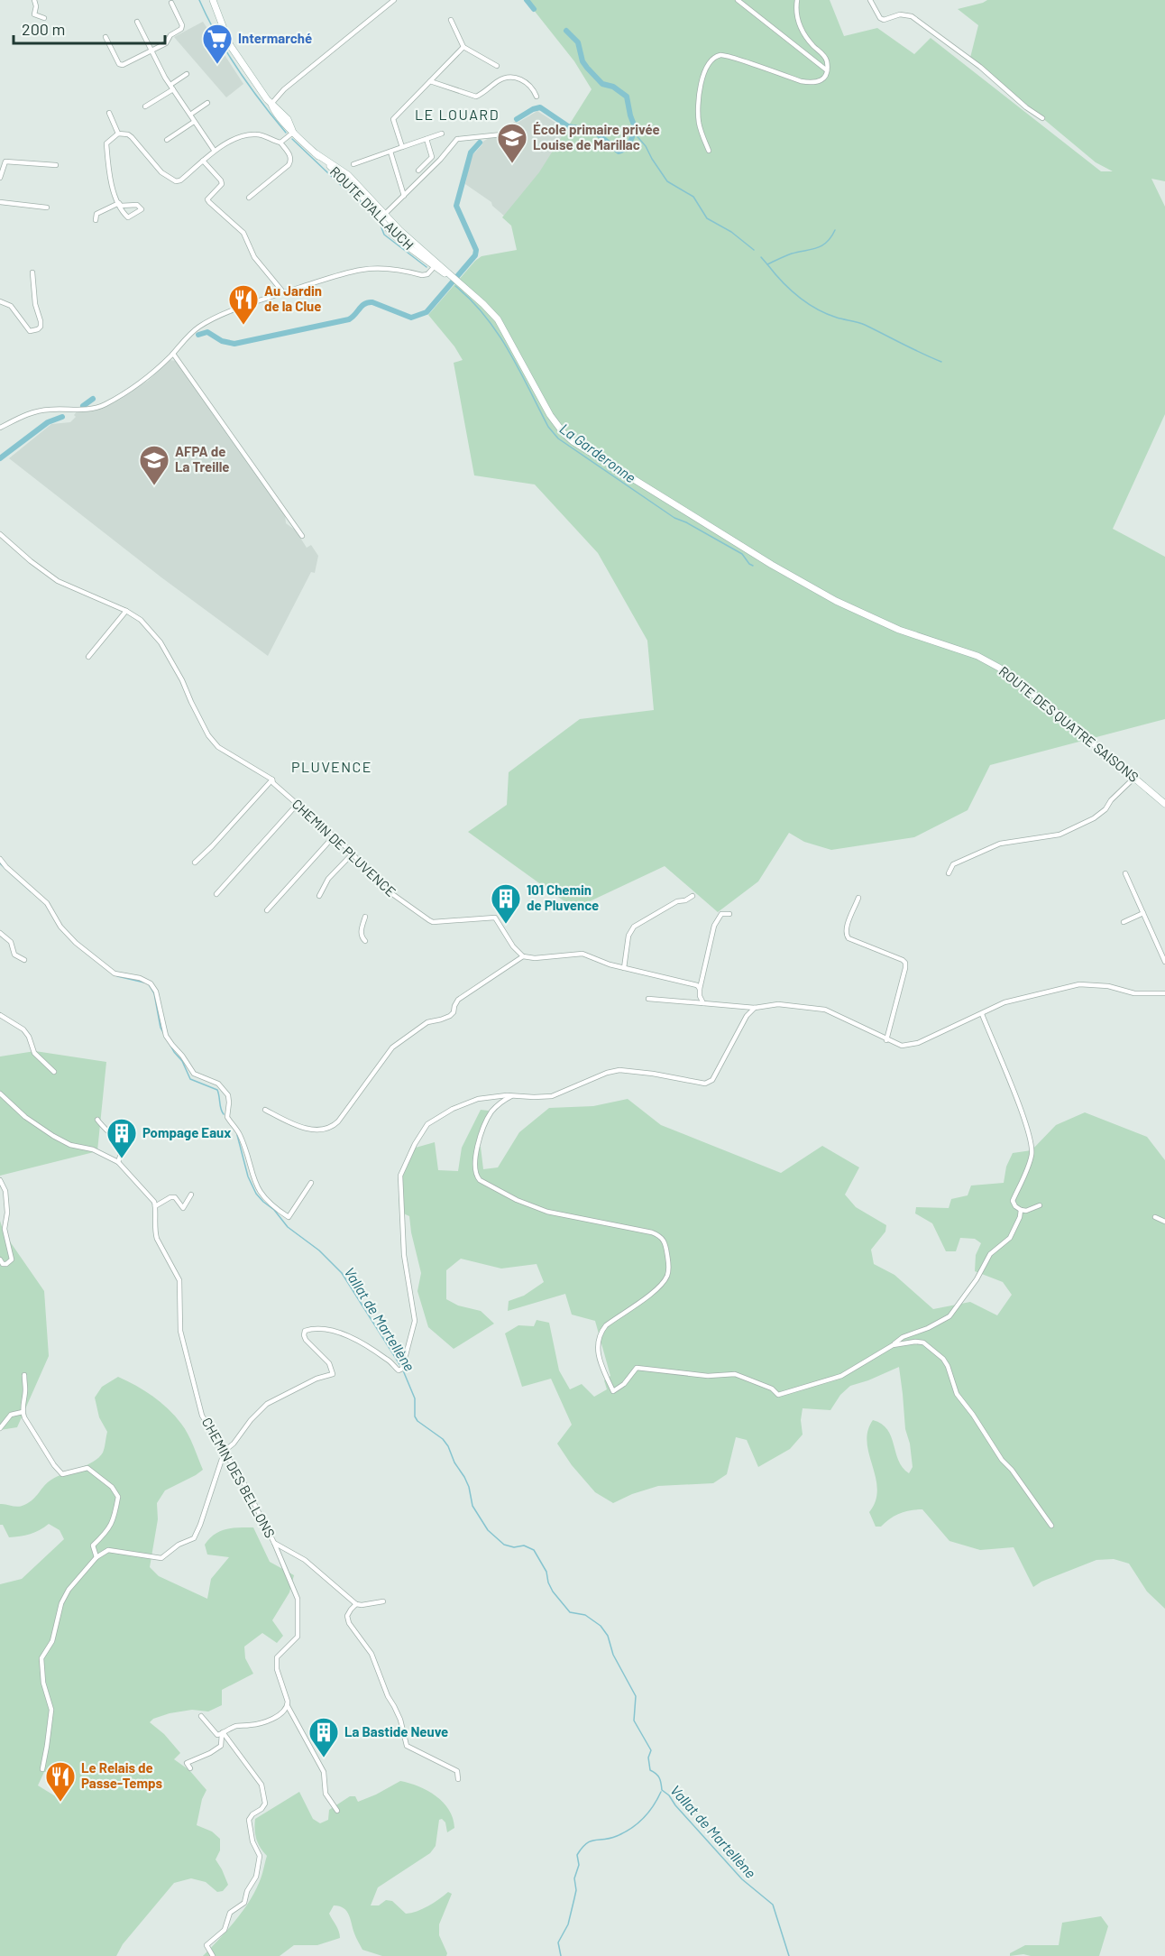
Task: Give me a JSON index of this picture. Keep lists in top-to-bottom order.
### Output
{
  "streets": {
    "main road": ["ROUTE D'ALLAUCH", "ROUTE DES QUATRE SAISONS"],
    "street": ["CHEMIN DE PLUVENCE", "CHEMIN DES BELLONS"]
  },
  "crossings": [
    ["ROUTE D'ALLAUCH", "ROUTE DES QUATRE SAISONS"]
  ],
  "districts": ["LE LOUARD", "PLUVENCE"],
  "water": ["La Garderonne", "Vallat de Martellène"],
  "places": {
    "supermarket": ["Intermarché"],
    "school or university": ["École primaire privée Louise de Marillac", "AFPA de La Treille"],
    "restaurant": ["Au Jardin de la Clue", "Le Relais de Passe-Temps"],
    "building": ["101 Chemin de Pluvence", "Pompage Eaux", "La Bastide Neuve"]
  },
  "scale_bar": "200 m"
}
